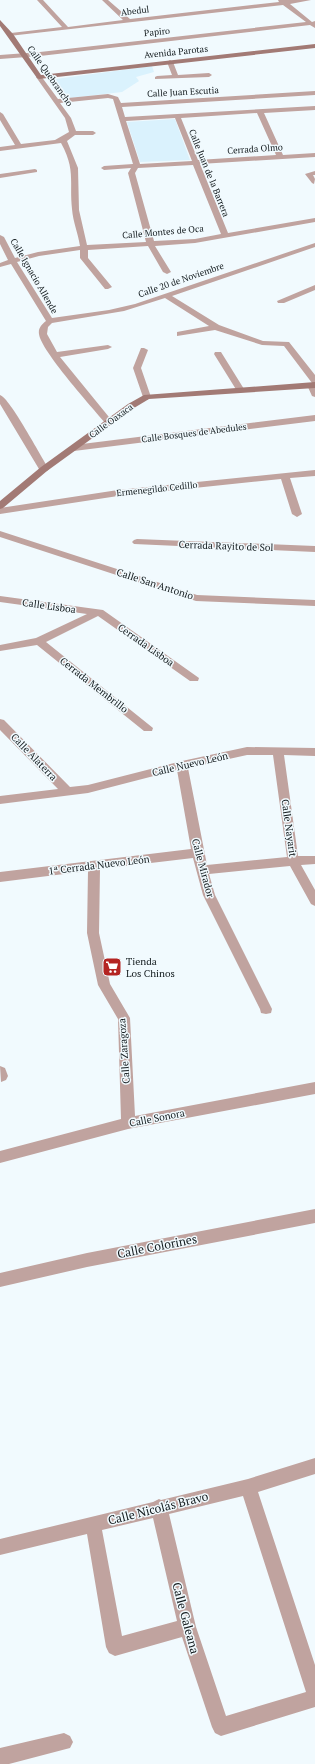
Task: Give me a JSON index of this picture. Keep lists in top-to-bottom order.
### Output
{
  "streets": {
    "street": [
      "Abedul",
      "Papiro",
      "Avenida Parotas",
      "Calle Quebrancho",
      "Calle Juan Escutia",
      "Cerrada Olmo",
      "Calle Juan de la Barrera",
      "Calle Montes de Oca",
      "Calle Ignacio Allende",
      "Calle 20 de Noviembre",
      "Calle Oaxaca",
      "Calle Bosques de Abedules",
      "Ermenegildo Cedillo",
      "Cerrada Rayito de Sol",
      "Calle San Antonio",
      "Calle Lisboa",
      "Cerrada Lisboa",
      "Cerrada Membrillo",
      "Calle Alaterra",
      "Calle Nuevo León",
      "Calle Nayarit",
      "1ª Cerrada Nuevo León",
      "Calle Mirador",
      "Calle Zaragoza",
      "Calle Sonora",
      "Calle Colorines",
      "Calle Nicolás Bravo",
      "Calle Galeana"
    ]
  },
  "crossings": [
    ["Abedul", "Calle Quebrancho"],
    ["Papiro", "Calle Quebrancho"],
    ["Avenida Parotas", "Calle Quebrancho"],
    ["Cerrada Olmo", "Calle Juan de la Barrera"],
    ["Calle Juan de la Barrera", "Calle Montes de Oca"],
    ["Calle Montes de Oca", "Calle Ignacio Allende"],
    ["Calle Ignacio Allende", "Calle 20 de Noviembre"],
    ["Calle Ignacio Allende", "Calle Oaxaca"],
    ["Calle Oaxaca", "Calle Bosques de Abedules"],
    ["Calle Lisboa", "Cerrada Lisboa"],
    ["Calle Alaterra", "Calle Nuevo León"],
    ["Calle Nuevo León", "Calle Nayarit"],
    ["Calle Nuevo León", "Calle Mirador"],
    ["1ª Cerrada Nuevo León", "Calle Mirador"],
    ["1ª Cerrada Nuevo León", "Calle Zaragoza"],
    ["Calle Zaragoza", "Calle Sonora"],
    ["Calle Nicolás Bravo", "Calle Galeana"]
  ],
  "places": {
    "supermarket": ["Tienda Los Chinos"]
  }
}
